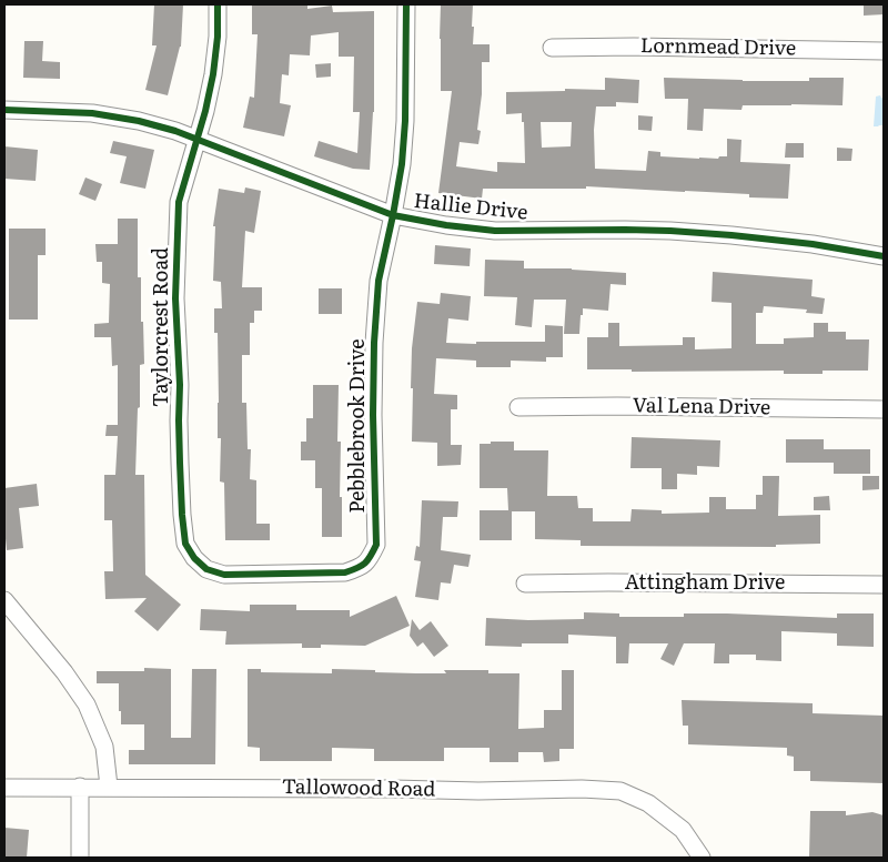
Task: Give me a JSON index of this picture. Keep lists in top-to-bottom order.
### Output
{
  "streets": {
    "street": [
      "Lornmead Drive",
      "Hallie Drive",
      "Taylorcrest Road",
      "Val Lena Drive",
      "Pebblebrook Drive",
      "Attingham Drive",
      "Tallowood Road"
    ]
  },
  "crossings": [
    ["Hallie Drive", "Taylorcrest Road"],
    ["Hallie Drive", "Pebblebrook Drive"],
    ["Taylorcrest Road", "Pebblebrook Drive"]
  ]
}
